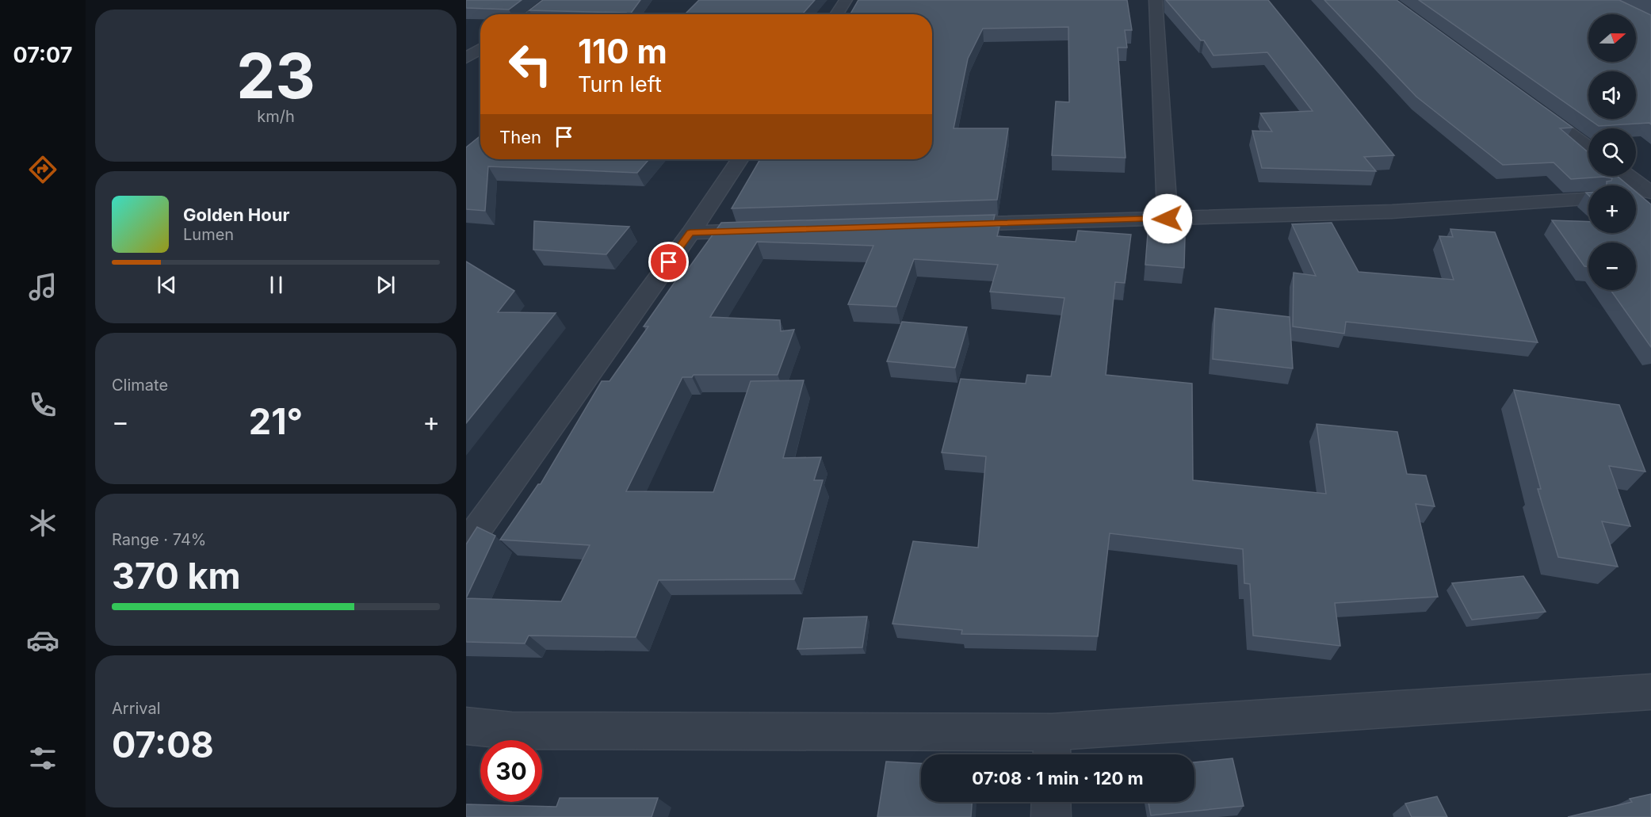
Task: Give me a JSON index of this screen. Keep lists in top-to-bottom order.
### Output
{
  "north": "right",
  "page": {
    "tabs": "07:07",
    "tile": [
      ["23", "km/h"],
      "Climate",
      ["Range · 74%", "370 km"],
      ["Arrival", "07:08"]
    ],
    "map_buttons": ["+", "−"],
    "turn": ["110 m", "Turn left"],
    "then": "Then",
    "song": ["Golden Hour", "Lumen"],
    "heat": ["−", "21°", "+"],
    "limit": "30",
    "trip": "07:08 · 1 min · 120 m"
  }
}
